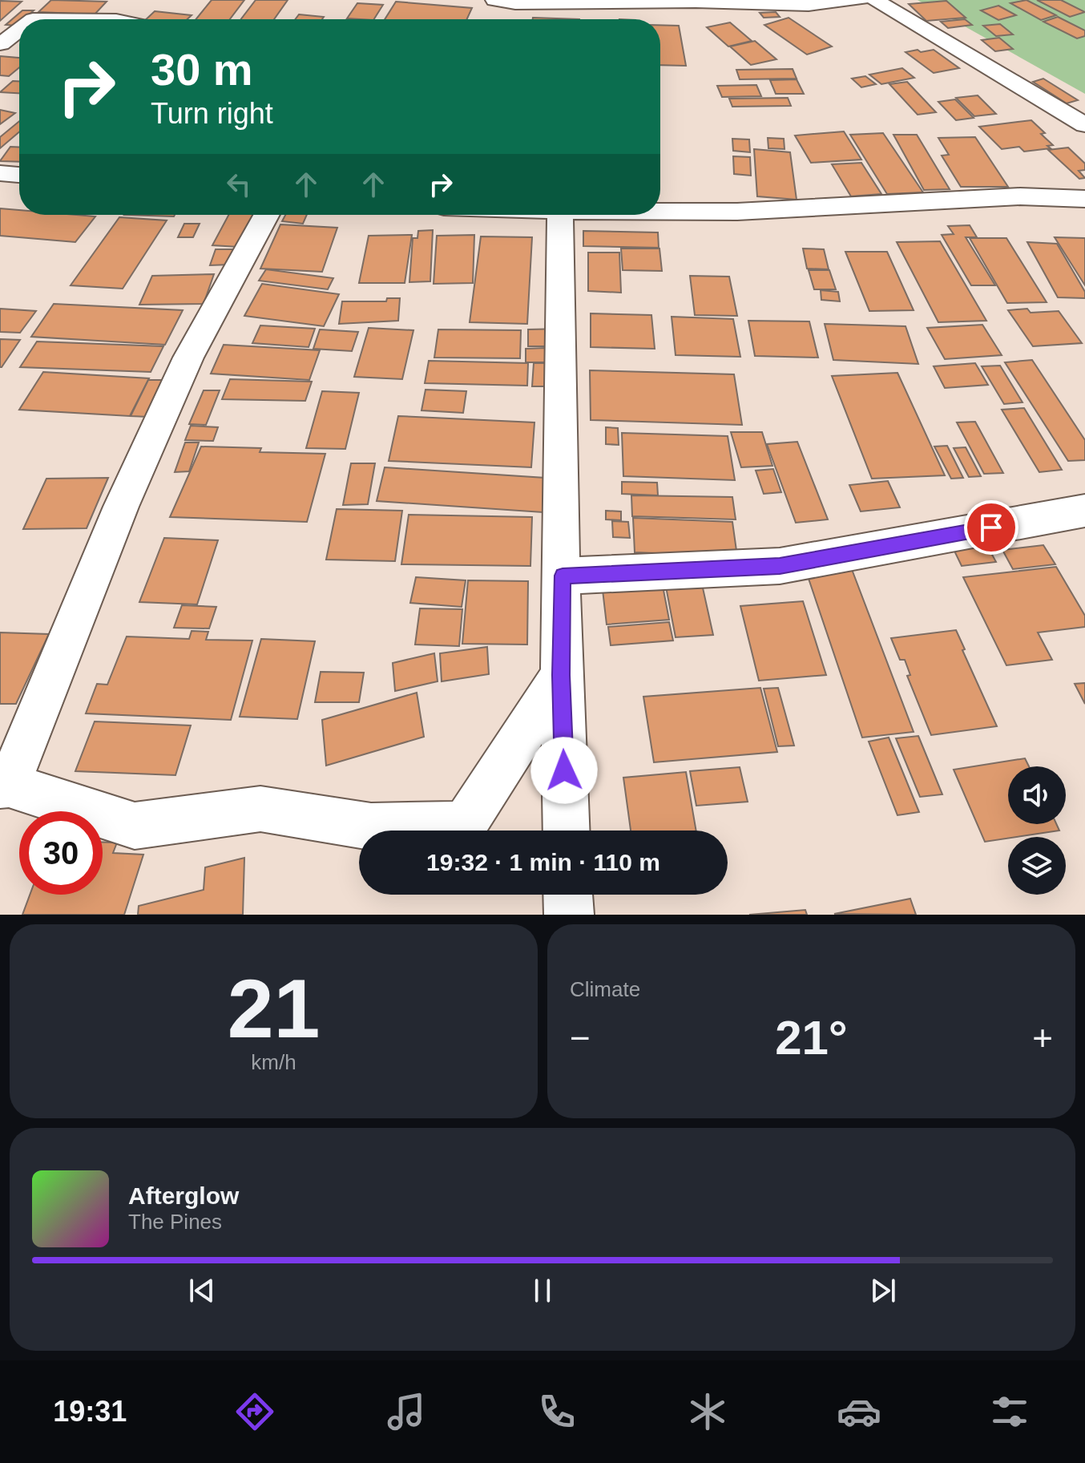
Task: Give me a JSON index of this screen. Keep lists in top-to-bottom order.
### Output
{
  "page": {
    "turn": ["30 m", "Turn right"],
    "limit": "30",
    "trip": "19:32 · 1 min · 110 m",
    "tile": [
      ["21", "km/h"],
      "Climate"
    ],
    "heat": ["−", "21°", "+"],
    "song": ["Afterglow", "The Pines"],
    "tabs": "19:31"
  }
}
